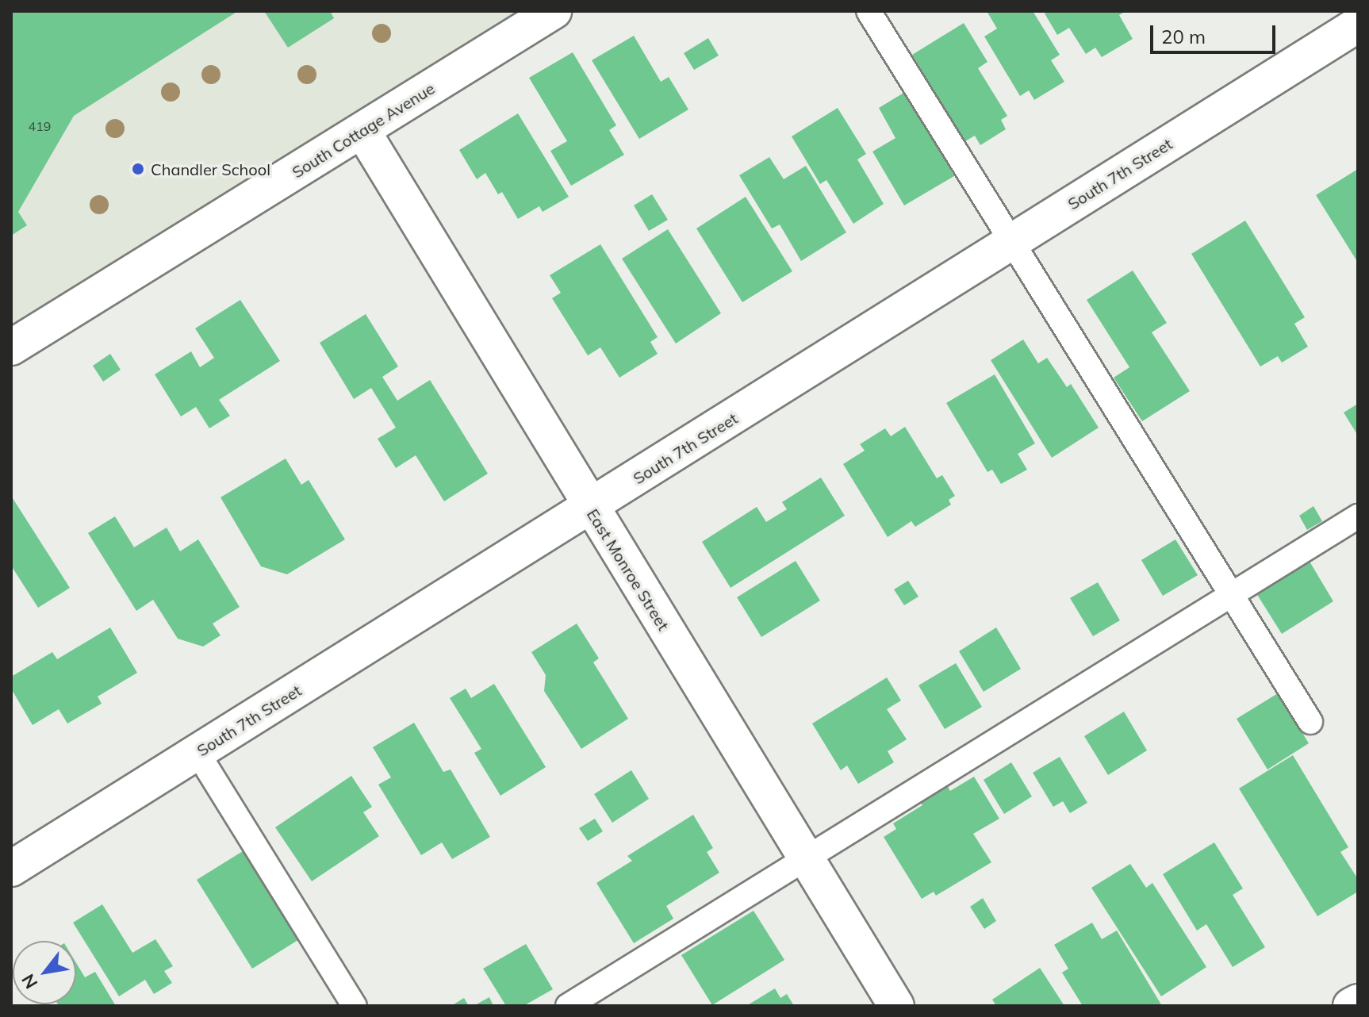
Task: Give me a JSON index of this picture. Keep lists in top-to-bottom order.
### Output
{
  "streets": {
    "street": ["South Cottage Avenue", "South 7th Street", "East Monroe Street"]
  },
  "crossings": [
    ["South Cottage Avenue", "East Monroe Street"],
    ["South 7th Street", "East Monroe Street"]
  ],
  "places": ["Chandler School"],
  "house_numbers": ["419"],
  "scale_bar": "20 m",
  "north": "bottom left"
}
